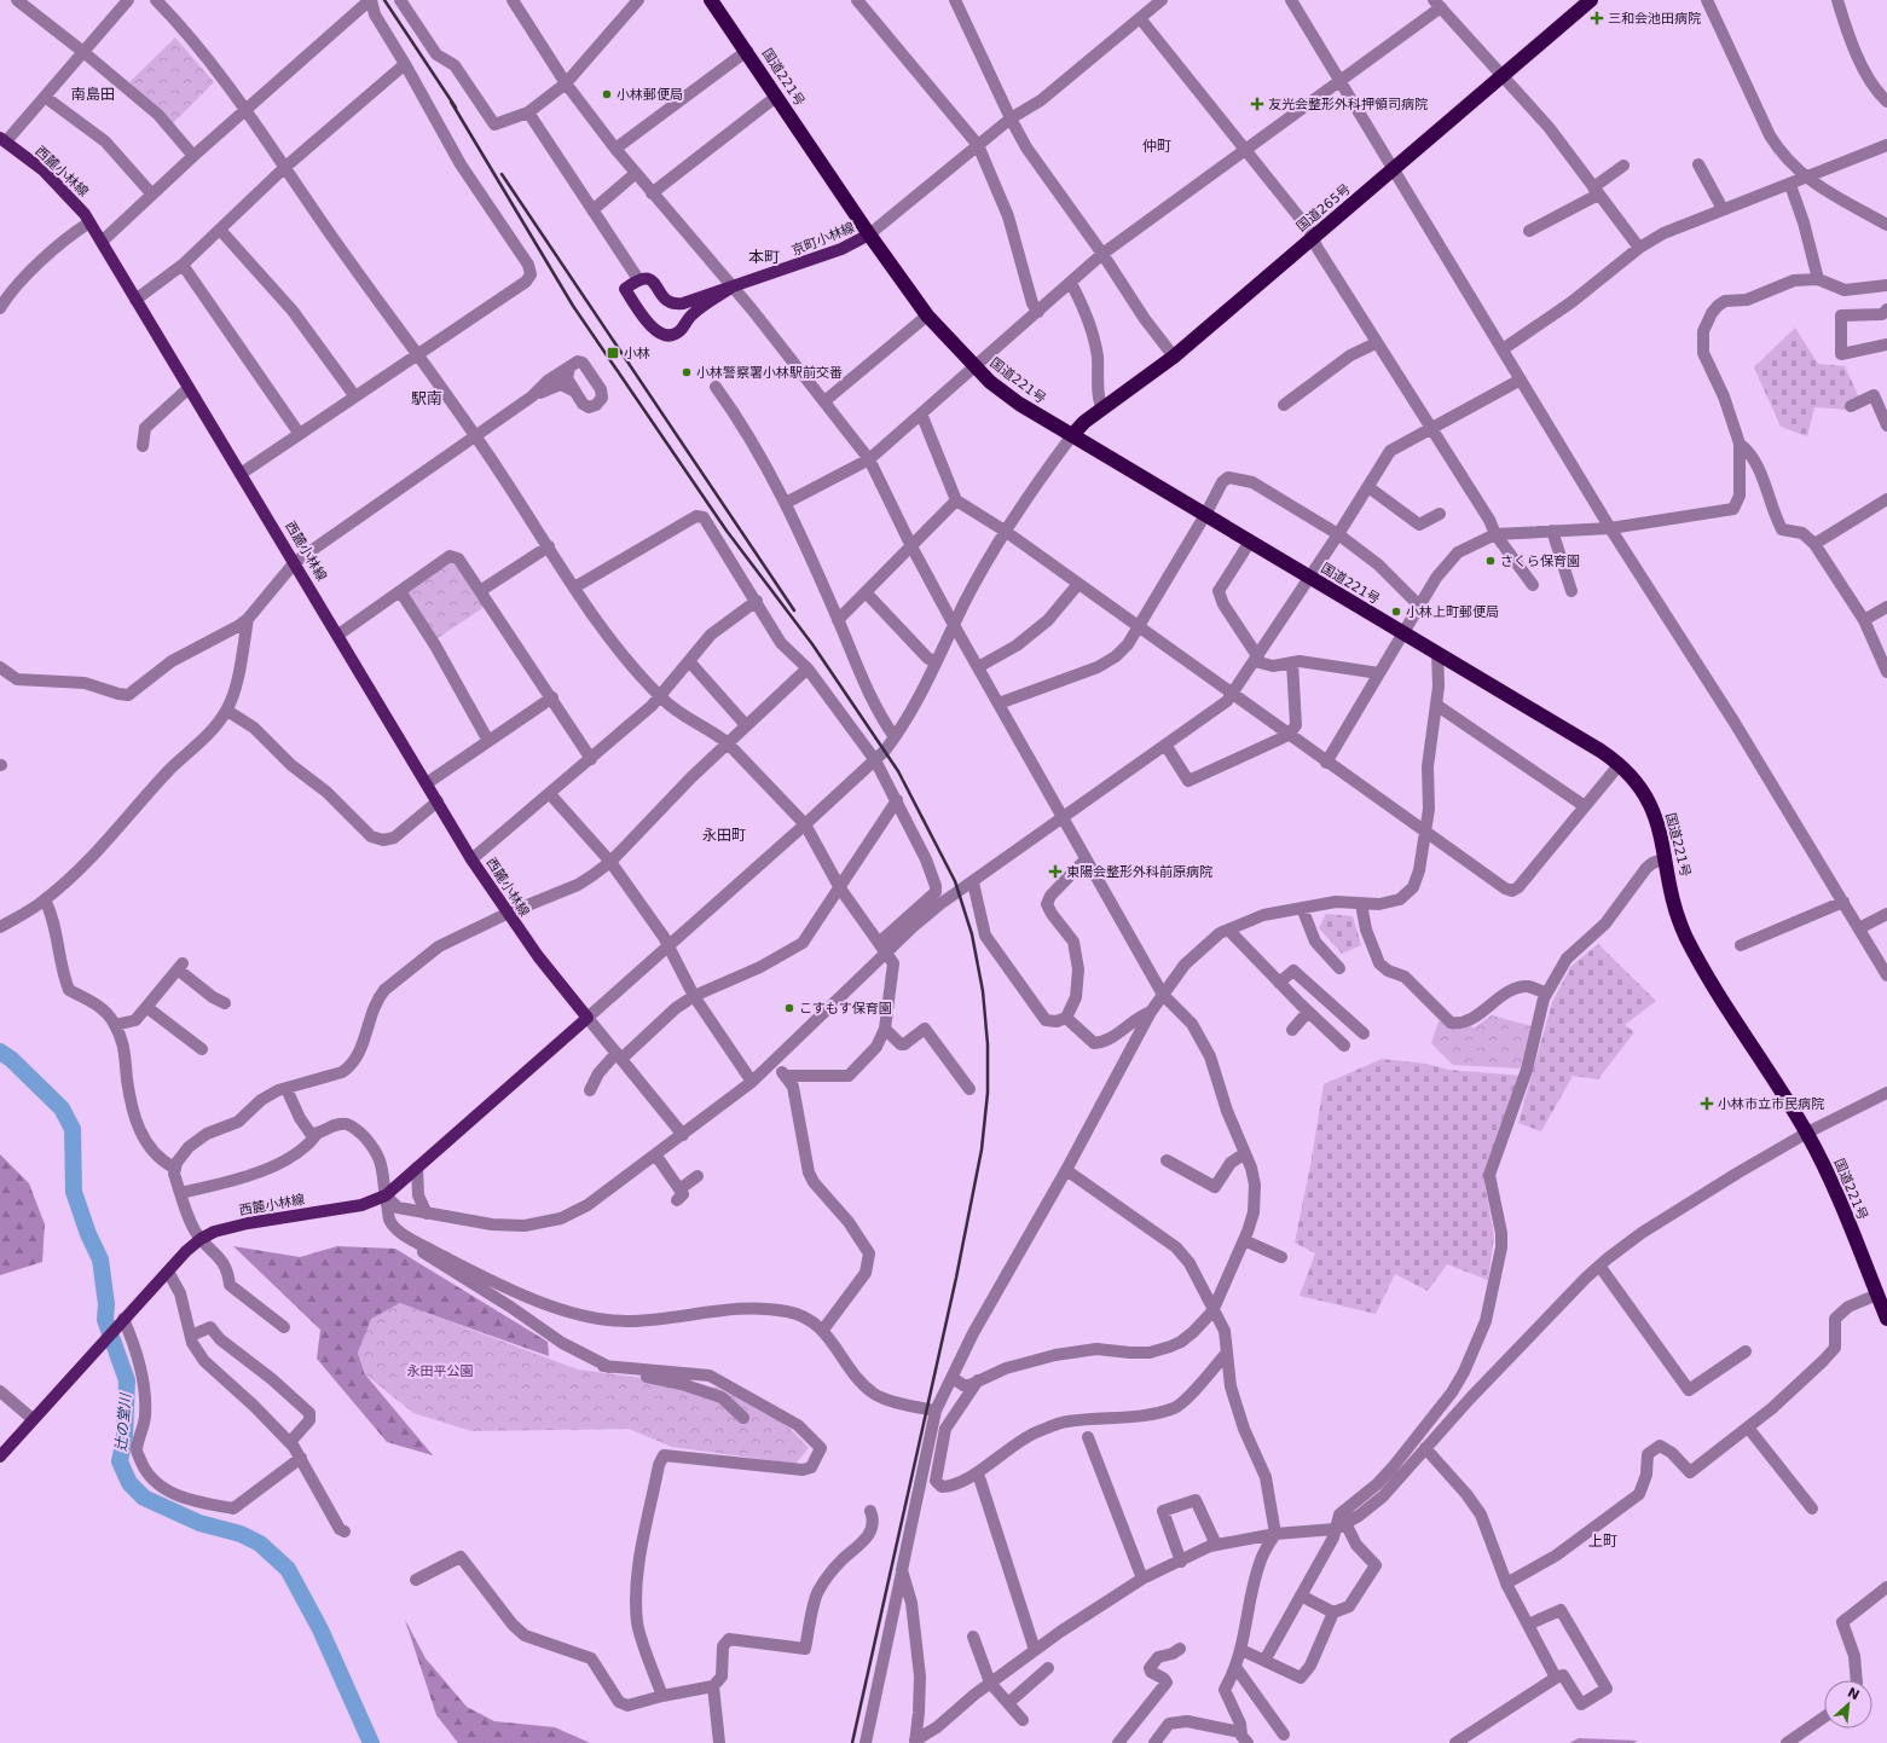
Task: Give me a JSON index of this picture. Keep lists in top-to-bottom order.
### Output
{
  "streets": {
    "highway": ["国道221号", "国道265号"],
    "main road": ["西麓小林線", "京町小林線"]
  },
  "crossings": [
    ["国道221号", "国道265号"],
    ["国道221号", "京町小林線"]
  ],
  "districts": [
    "南島田",
    "仲町",
    "本町",
    "駅南",
    "永田町",
    "上町"
  ],
  "water": ["辻の堂川"],
  "parks": ["永田平公園"],
  "places": {
    "health": [
      "三和会池田病院",
      "友光会整形外科押領司病院",
      "東陽会整形外科前原病院",
      "小林市立市民病院"
    ],
    "other": [
      "小林郵便局",
      "小林警察署小林駅前交番",
      "さくら保育園",
      "小林上町郵便局",
      "こすもす保育園"
    ],
    "transit": ["小林"]
  },
  "north": "top right"
}
